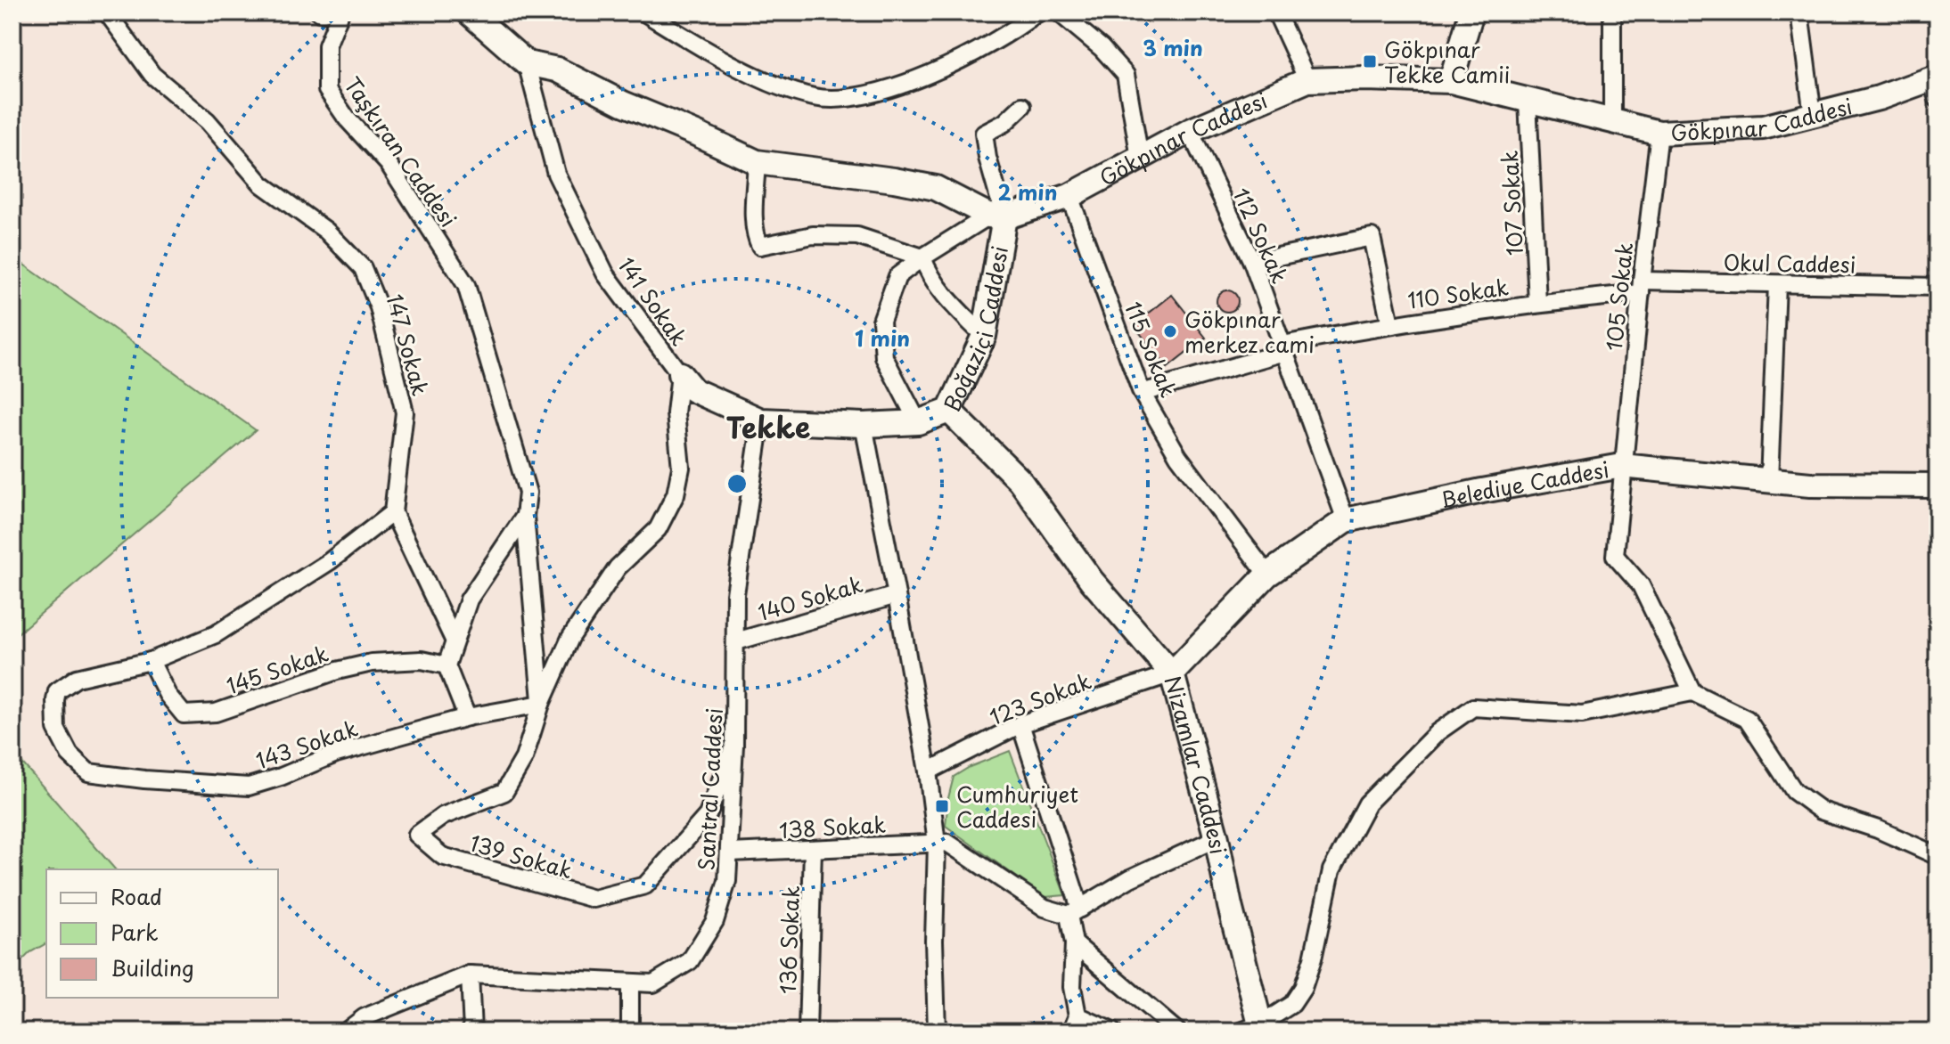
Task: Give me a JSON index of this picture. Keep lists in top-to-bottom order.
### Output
{
  "streets": {
    "street": [
      "Gökpınar Caddesi",
      "Taşkıran Caddesi",
      "107 Sokak",
      "112 Sokak",
      "Okul Caddesi",
      "110 Sokak",
      "105 Sokak",
      "141 Sokak",
      "Boğaziçi Caddesi",
      "147 Sokak",
      "115 Sokak",
      "Belediye Caddesi",
      "140 Sokak",
      "145 Sokak",
      "123 Sokak",
      "143 Sokak",
      "Nizamlar Caddesi",
      "Santral Caddesi",
      "138 Sokak",
      "139 Sokak",
      "136 Sokak"
    ]
  },
  "crossings": [
    ["Gökpınar Caddesi", "107 Sokak"],
    ["Gökpınar Caddesi", "112 Sokak"],
    ["Gökpınar Caddesi", "105 Sokak"],
    ["Gökpınar Caddesi", "Boğaziçi Caddesi"],
    ["Gökpınar Caddesi", "115 Sokak"],
    ["Taşkıran Caddesi", "141 Sokak"],
    ["Taşkıran Caddesi", "143 Sokak"],
    ["Taşkıran Caddesi", "139 Sokak"],
    ["107 Sokak", "110 Sokak"],
    ["112 Sokak", "110 Sokak"],
    ["112 Sokak", "Belediye Caddesi"],
    ["Okul Caddesi", "110 Sokak"],
    ["Okul Caddesi", "105 Sokak"],
    ["110 Sokak", "105 Sokak"],
    ["110 Sokak", "115 Sokak"],
    ["105 Sokak", "Belediye Caddesi"],
    ["141 Sokak", "Boğaziçi Caddesi"],
    ["141 Sokak", "143 Sokak"],
    ["141 Sokak", "139 Sokak"],
    ["Boğaziçi Caddesi", "Nizamlar Caddesi"],
    ["Boğaziçi Caddesi", "Santral Caddesi"],
    ["115 Sokak", "Belediye Caddesi"],
    ["Belediye Caddesi", "123 Sokak"],
    ["Belediye Caddesi", "Nizamlar Caddesi"],
    ["140 Sokak", "Santral Caddesi"],
    ["145 Sokak", "143 Sokak"],
    ["123 Sokak", "Nizamlar Caddesi"],
    ["143 Sokak", "139 Sokak"],
    ["Santral Caddesi", "138 Sokak"],
    ["Santral Caddesi", "139 Sokak"],
    ["138 Sokak", "136 Sokak"]
  ],
  "districts": ["Tekke"],
  "places": {
    "transit": ["Gökpınar Tekke Camii", "Cumhuriyet Caddesi"],
    "other": ["Gökpınar merkez cami"]
  },
  "legend": ["Road", "Park", "Building"],
  "rings": ["3 min", "2 min", "1 min"]
}
